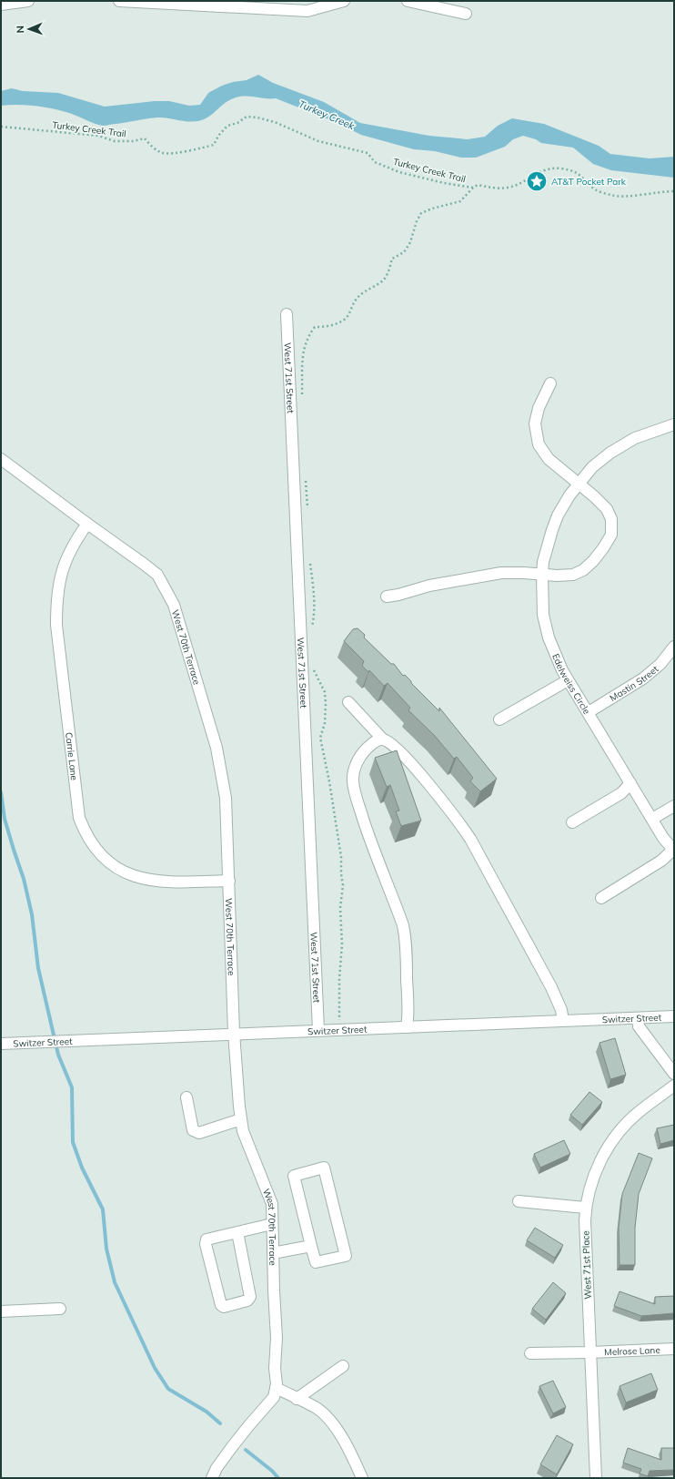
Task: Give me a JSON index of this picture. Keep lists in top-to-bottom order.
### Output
{
  "streets": {
    "street": [
      "West 71st Street",
      "West 70th Terrace",
      "Mastin Street",
      "Edelweiss Circle",
      "Carrie Lane",
      "Switzer Street",
      "West 71st Place",
      "Melrose Lane"
    ],
    "path": ["Turkey Creek Trail"]
  },
  "crossings": [
    ["West 71st Street", "Switzer Street"],
    ["West 70th Terrace", "Carrie Lane"],
    ["West 70th Terrace", "Switzer Street"],
    ["Mastin Street", "Edelweiss Circle"],
    ["West 71st Place", "Melrose Lane"]
  ],
  "water": ["Turkey Creek"],
  "places": {
    "place": ["AT&T Pocket Park"]
  },
  "north": "left"
}
